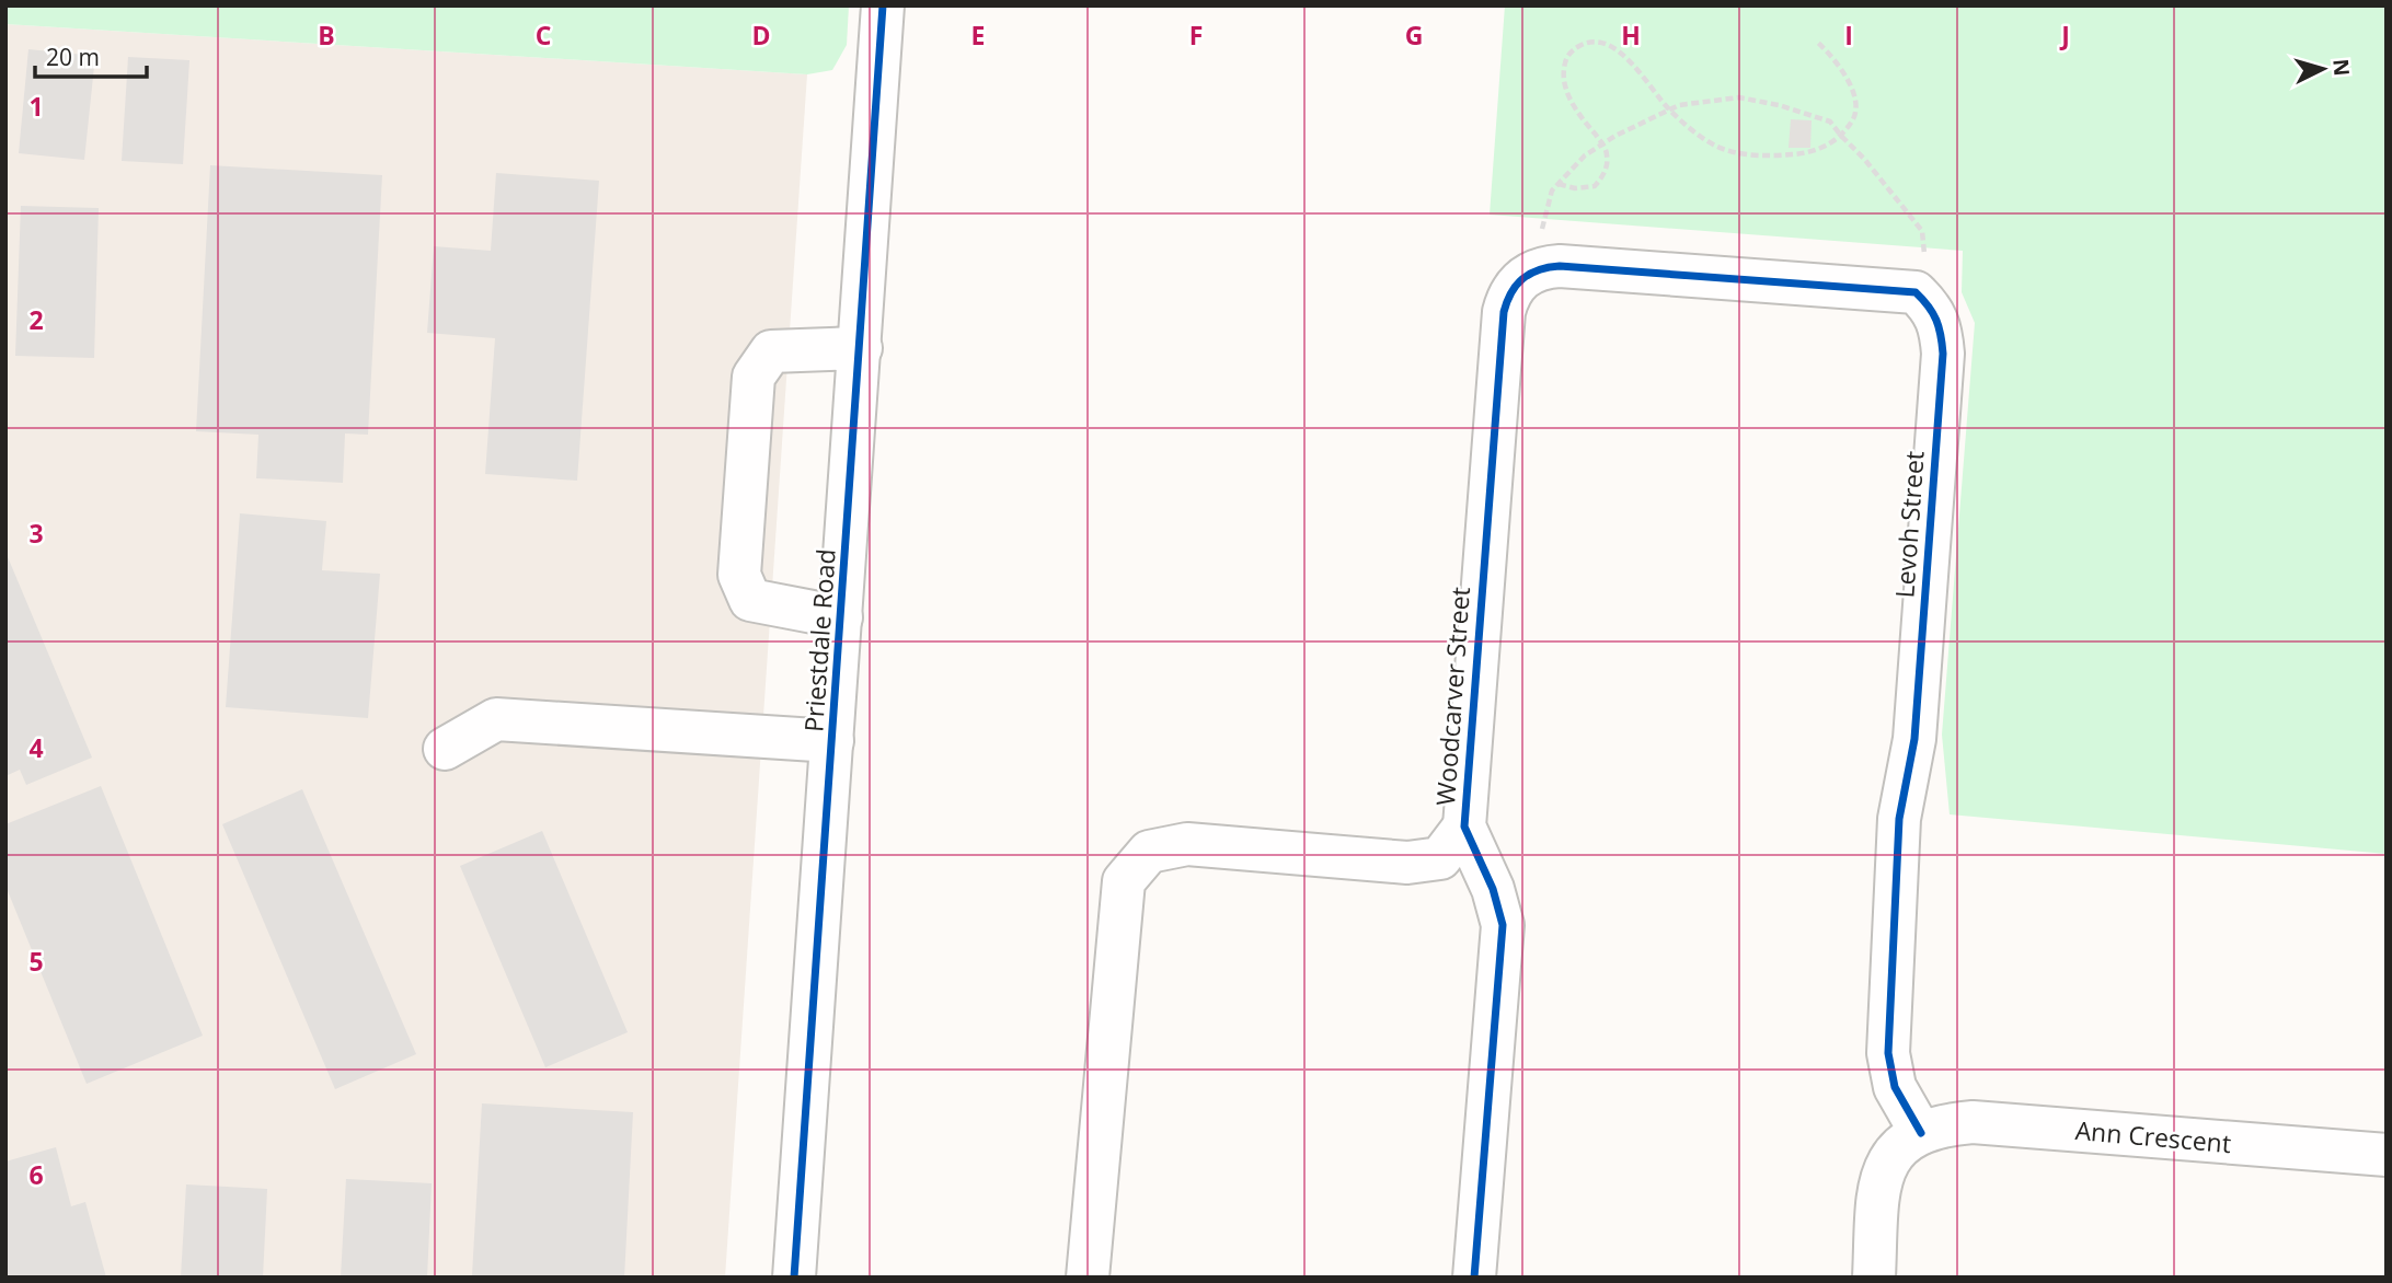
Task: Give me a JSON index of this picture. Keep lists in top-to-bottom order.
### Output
{
  "streets": {
    "street": [
      "Levoh Street",
      "Priestdale Road",
      "Woodcarver Street",
      "Ann Crescent"
    ]
  },
  "crossings": [
    ["Levoh Street", "Ann Crescent"]
  ],
  "scale_bar": "20 m",
  "north": "right",
  "grid": {
    "columns": [
      "B",
      "C",
      "D",
      "E",
      "F",
      "G",
      "H",
      "I",
      "J"
    ],
    "rows": [
      "1",
      "2",
      "3",
      "4",
      "5",
      "6"
    ]
  }
}
